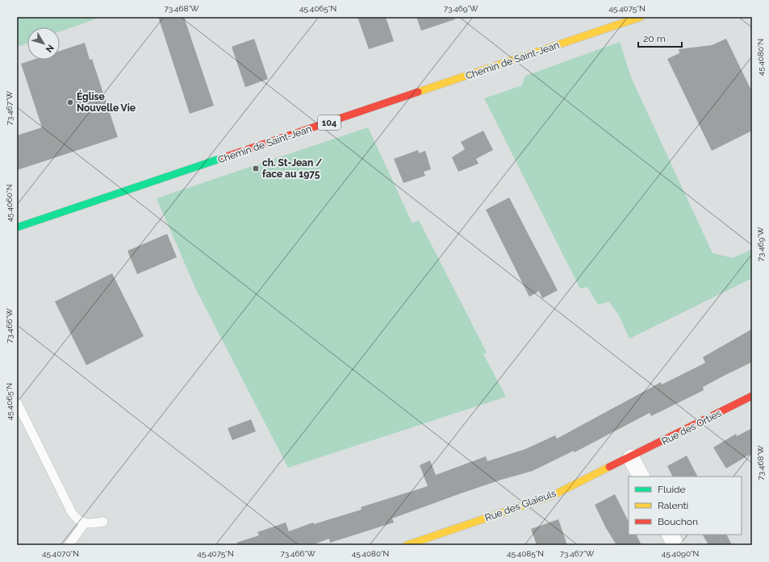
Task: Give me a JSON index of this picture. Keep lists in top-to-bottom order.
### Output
{
  "streets": {
    "main road": [
      "Chemin de Saint-Jean",
      "104",
      "Rue des Orties",
      "Rue des Glaïeuls"
    ]
  },
  "crossings": [
    ["Rue des Orties", "Rue des Glaïeuls"]
  ],
  "places": {
    "other": ["Église Nouvelle Vie"],
    "transit": ["ch. St-Jean / face au 1975"]
  },
  "legend": ["Fluide", "Ralenti", "Bouchon"],
  "scale_bar": "20 m",
  "north": "bottom right",
  "coordinates": [
    "73.468°W",
    "45.4065°N",
    "73.469°W",
    "45.4075°N",
    "45.4080°N",
    "73.467°W",
    "45.4060°N",
    "73.466°W",
    "45.4070°N",
    "45.4085°N",
    "45.4090°N"
  ]
}
